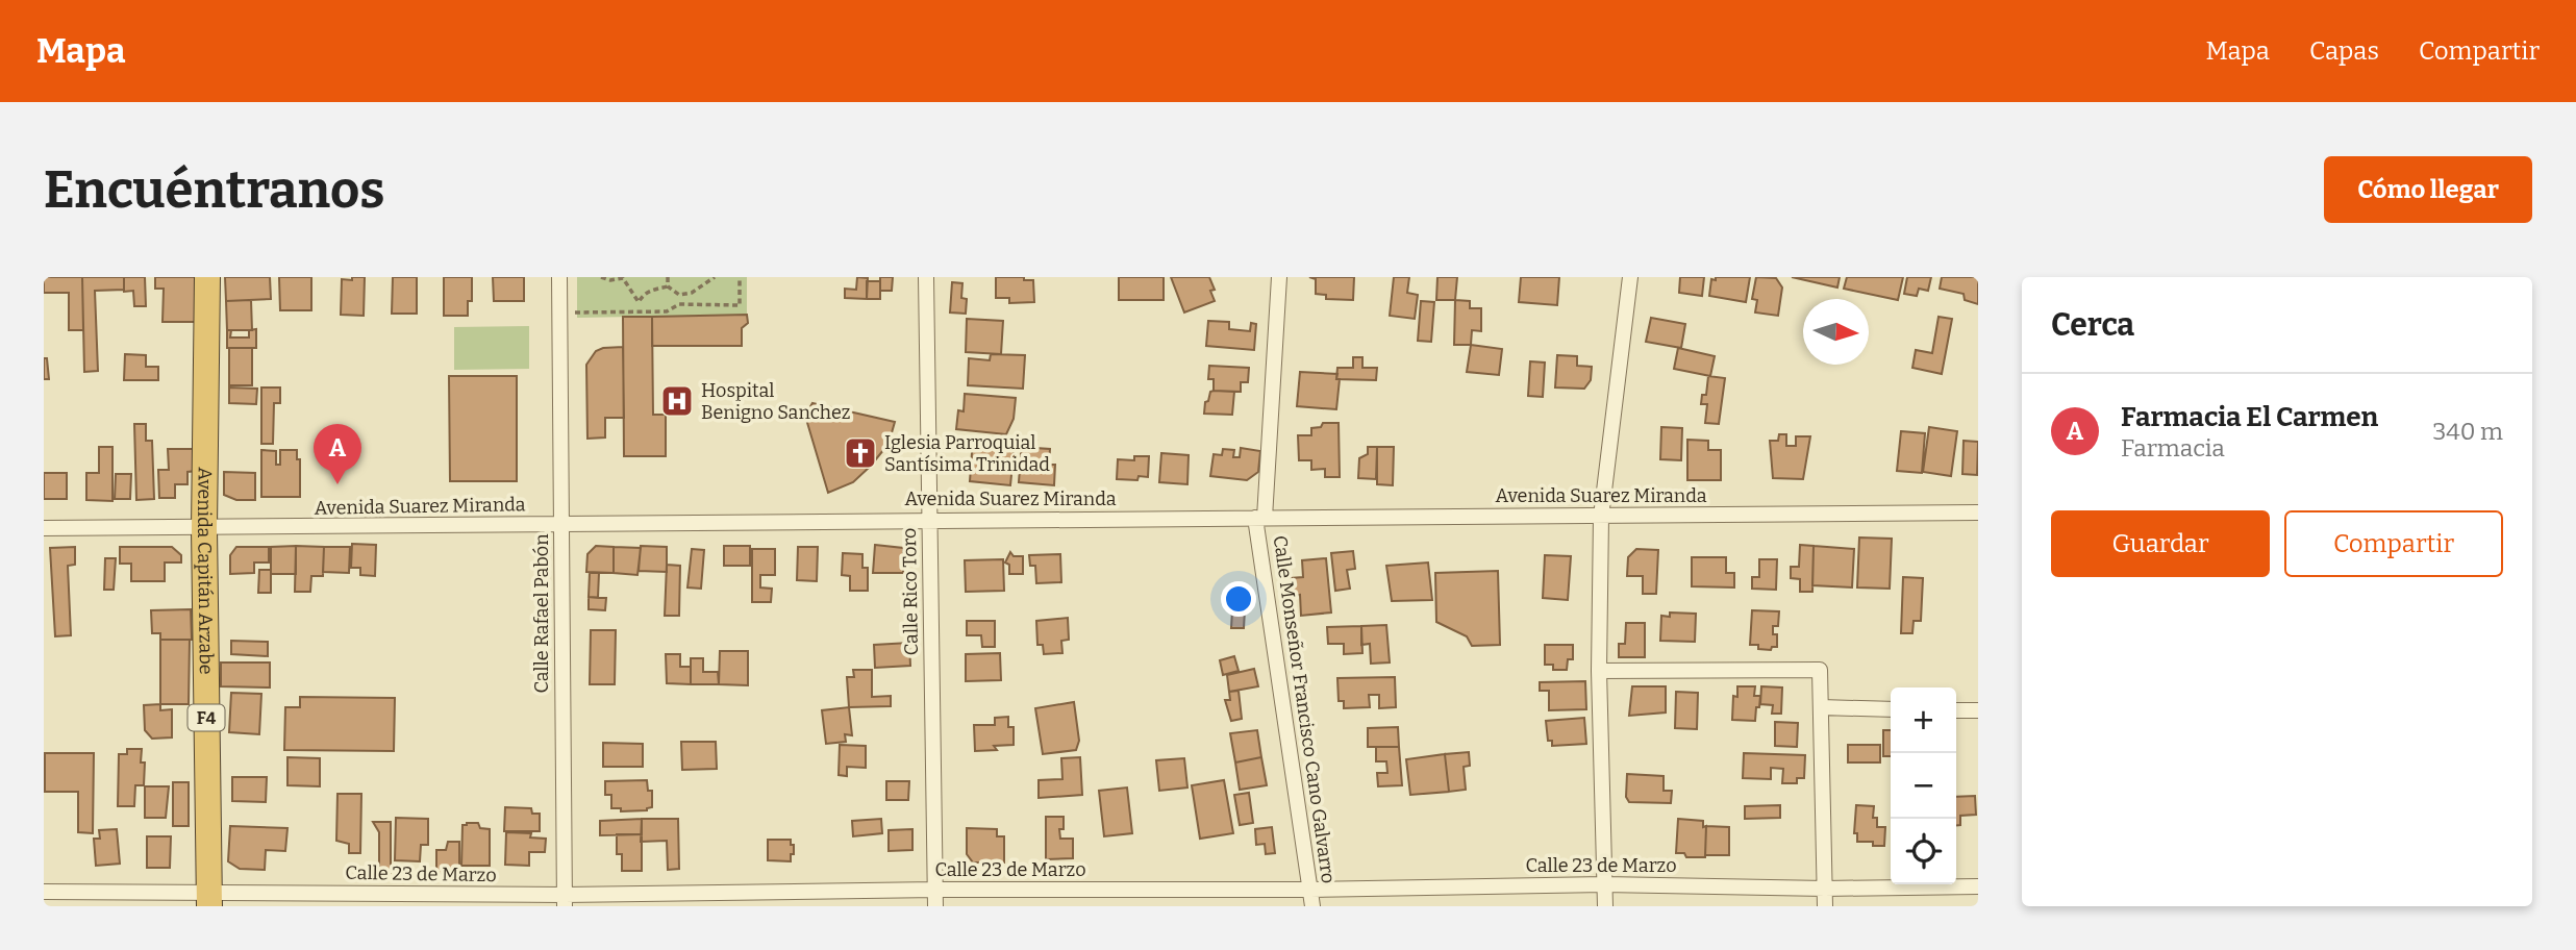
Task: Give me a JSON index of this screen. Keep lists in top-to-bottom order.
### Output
{
  "streets": {
    "highway": ["Avenida Capitán Arzabe", "F4"],
    "street": [
      "Avenida Suarez Miranda",
      "Calle Rico Toro",
      "Calle Rafael Pabón",
      "Calle Monseñor Francisco Cano Galvarro",
      "Calle 23 de Marzo"
    ]
  },
  "crossings": [
    ["Avenida Suarez Miranda", "Avenida Capitán Arzabe"],
    ["Avenida Suarez Miranda", "Calle Rico Toro"],
    ["Avenida Suarez Miranda", "Calle Rafael Pabón"],
    ["Avenida Suarez Miranda", "Calle Monseñor Francisco Cano Galvarro"],
    ["Avenida Capitán Arzabe", "Calle 23 de Marzo"],
    ["Calle Rico Toro", "Calle 23 de Marzo"],
    ["Calle Rafael Pabón", "Calle 23 de Marzo"],
    ["Calle Monseñor Francisco Cano Galvarro", "Calle 23 de Marzo"]
  ],
  "places": {
    "hospital": ["Hospital Benigno Sanchez"],
    "church": ["Iglesia Parroquial Santísima Trinidad"]
  },
  "north": "right",
  "page": {
    "header": "Mapa",
    "nav": ["Mapa", "Capas", "Compartir"],
    "buttons": [
      "Cómo llegar",
      ["Guardar", "Compartir"]
    ],
    "title": "Encuéntranos",
    "heading": "Cerca",
    "list": [
      {
        "mark": "A",
        "name": "Farmacia El Carmen",
        "note": "Farmacia",
        "value": "340 m"
      }
    ],
    "pins": "A",
    "map_buttons": ["+", "−"]
  }
}
